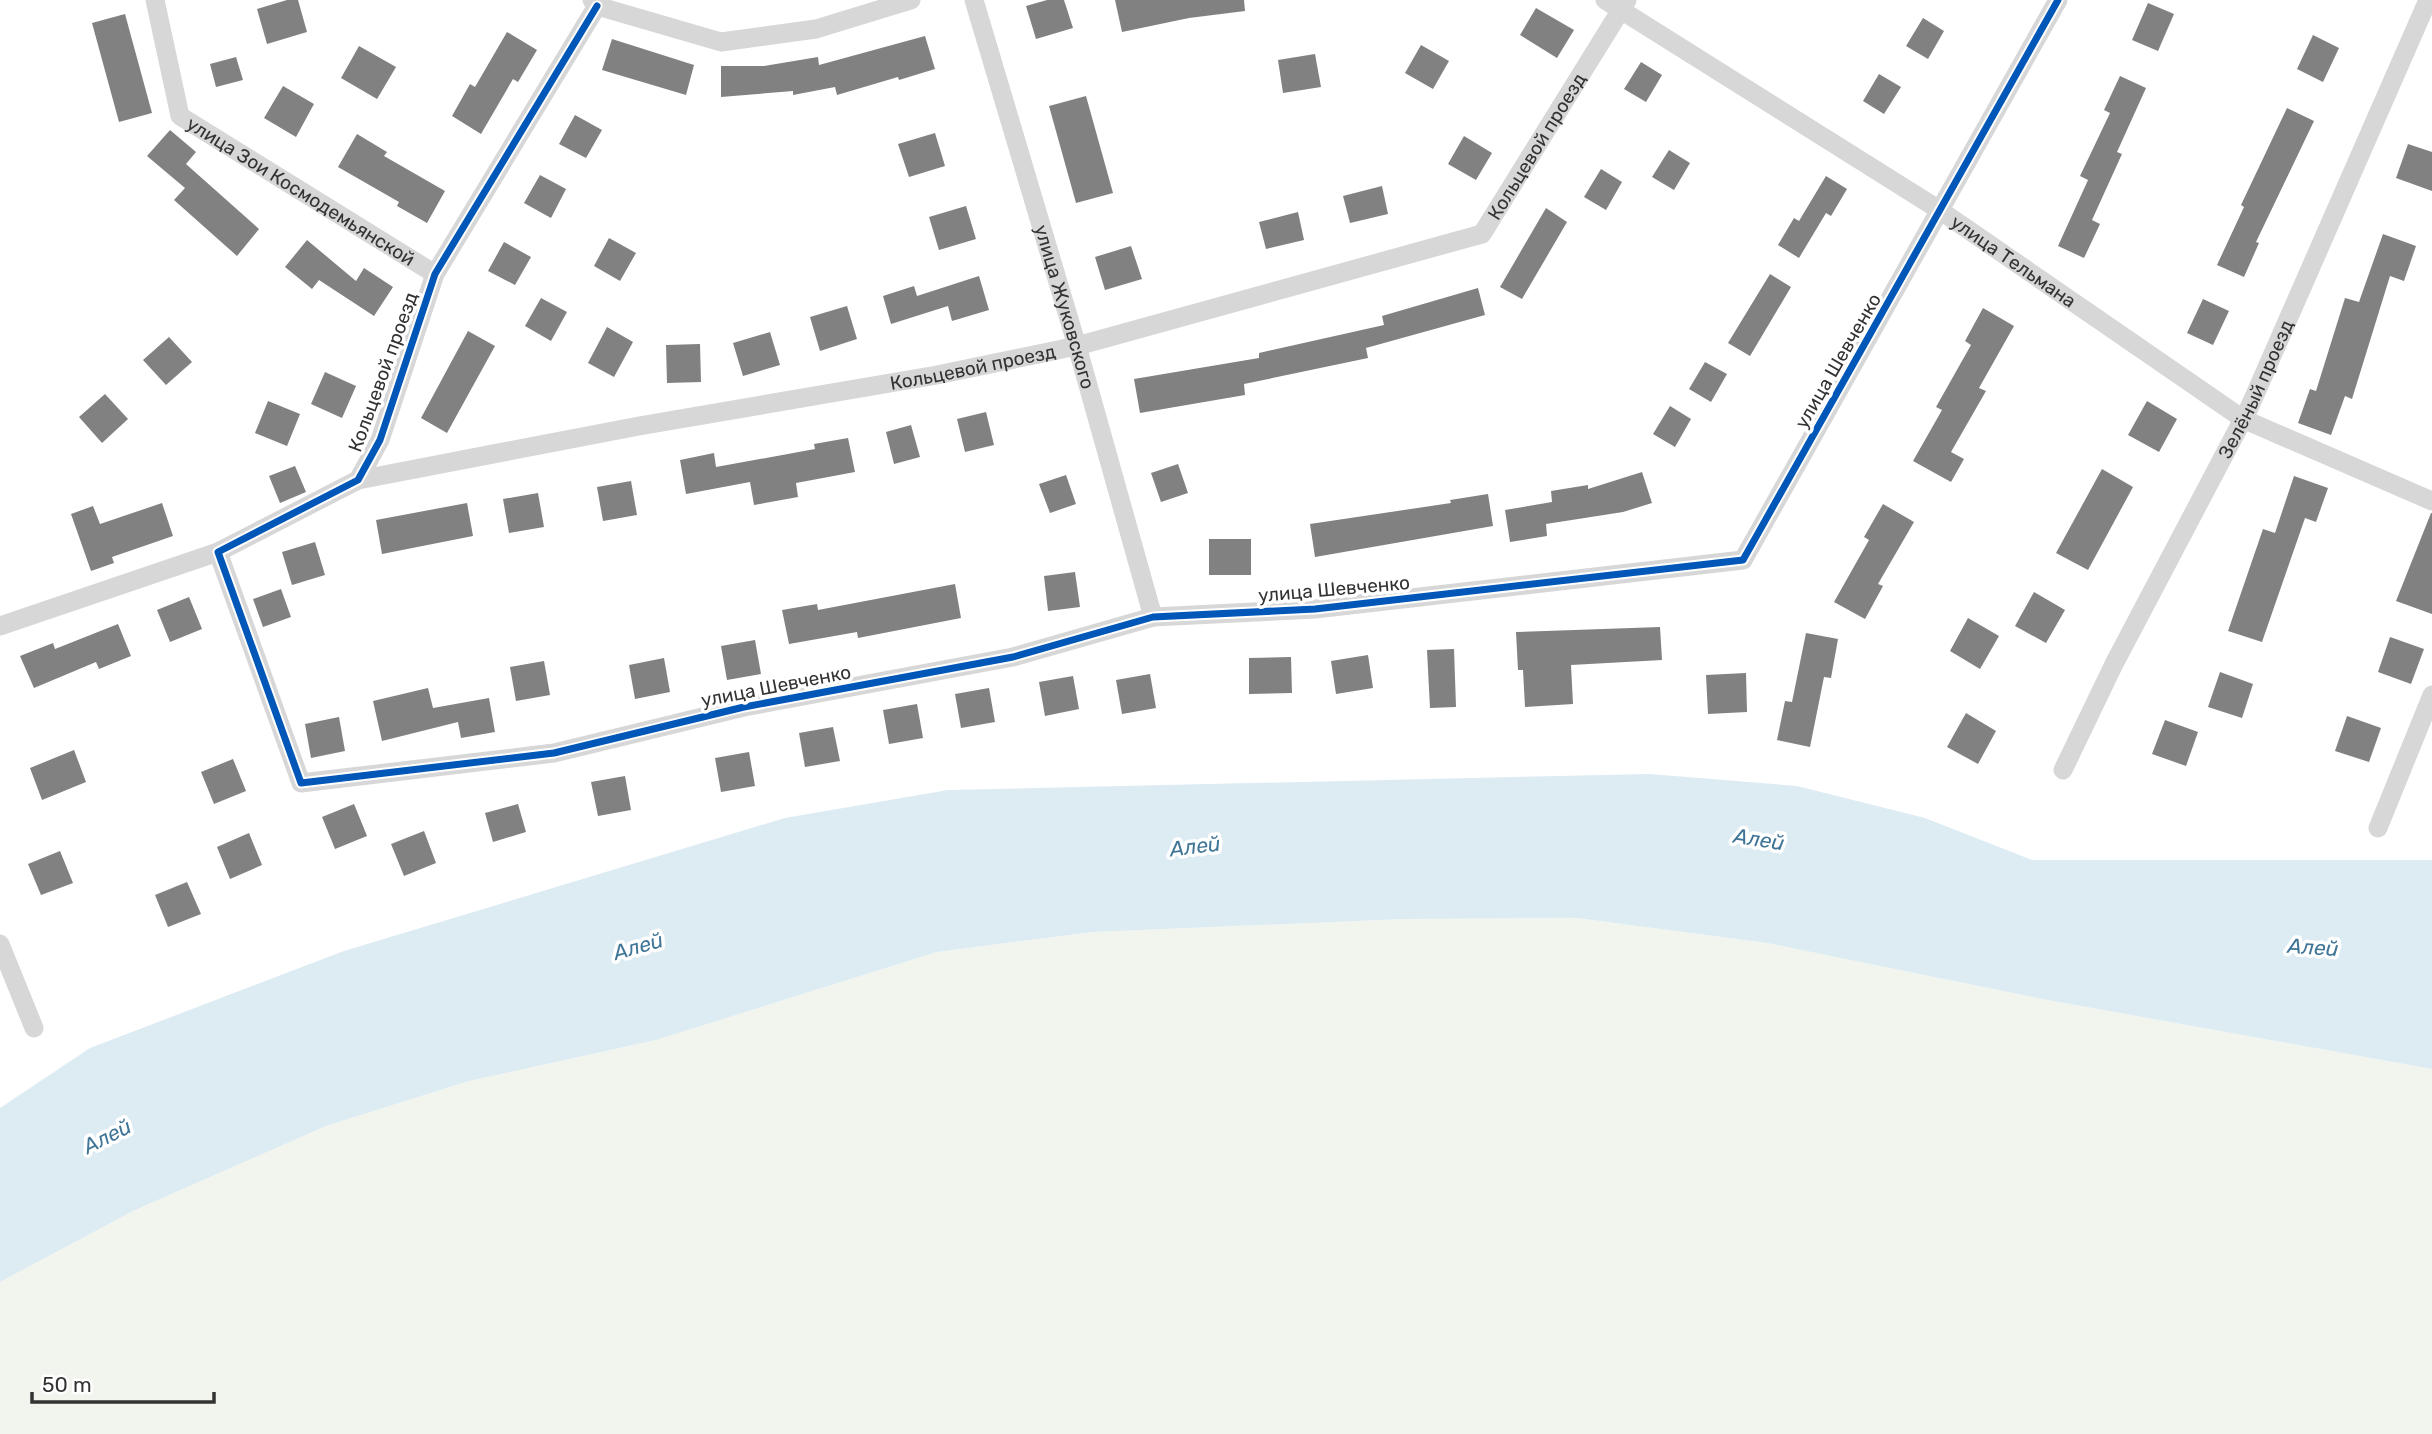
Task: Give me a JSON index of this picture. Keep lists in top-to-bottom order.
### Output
{
  "streets": {
    "street": [
      "Кольцевой проезд",
      "улица Зои Космодемьянской",
      "улица Тельмана",
      "улица Жуковского",
      "улица Шевченко",
      "Зелёный проезд"
    ]
  },
  "crossings": [
    ["Кольцевой проезд", "улица Зои Космодемьянской"],
    ["Кольцевой проезд", "улица Тельмана"],
    ["Кольцевой проезд", "улица Жуковского"],
    ["улица Тельмана", "улица Шевченко"],
    ["улица Тельмана", "Зелёный проезд"],
    ["улица Жуковского", "улица Шевченко"]
  ],
  "water": ["Алей"],
  "scale_bar": "50 m"
}
